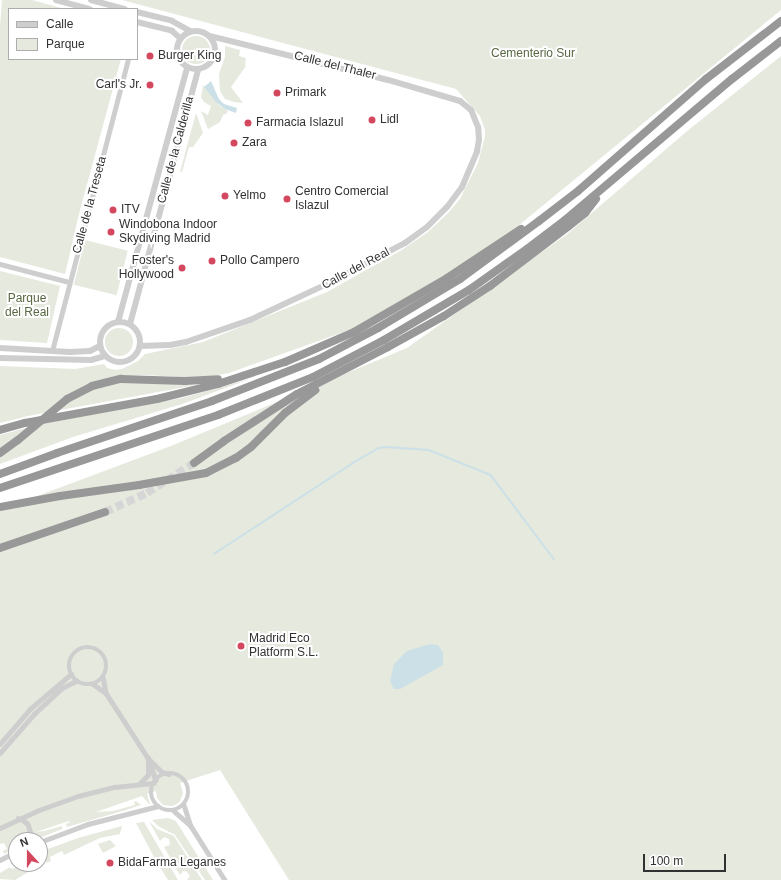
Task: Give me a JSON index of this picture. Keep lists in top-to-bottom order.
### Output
{
  "streets": {
    "street": [
      "Calle del Thaler",
      "Calle de la Calderilla",
      "Calle de la Treseta",
      "Calle del Real"
    ]
  },
  "crossings": [
    ["Calle del Thaler", "Calle de la Calderilla"],
    ["Calle del Thaler", "Calle del Real"],
    ["Calle de la Calderilla", "Calle del Real"]
  ],
  "parks": ["Cementerio Sur", "Parque del Real"],
  "places": [
    "Burger King",
    "Carl's Jr.",
    "Primark",
    "Lidl",
    "Farmacia Islazul",
    "Zara",
    "Yelmo",
    "Centro Comercial Islazul",
    "ITV",
    "Windobona Indoor Skydiving Madrid",
    "Pollo Campero",
    "Foster's Hollywood",
    "Madrid Eco Platform S.L.",
    "BidaFarma Leganes"
  ],
  "legend": ["Calle", "Parque"],
  "scale_bar": "100 m",
  "north": "top"
}
